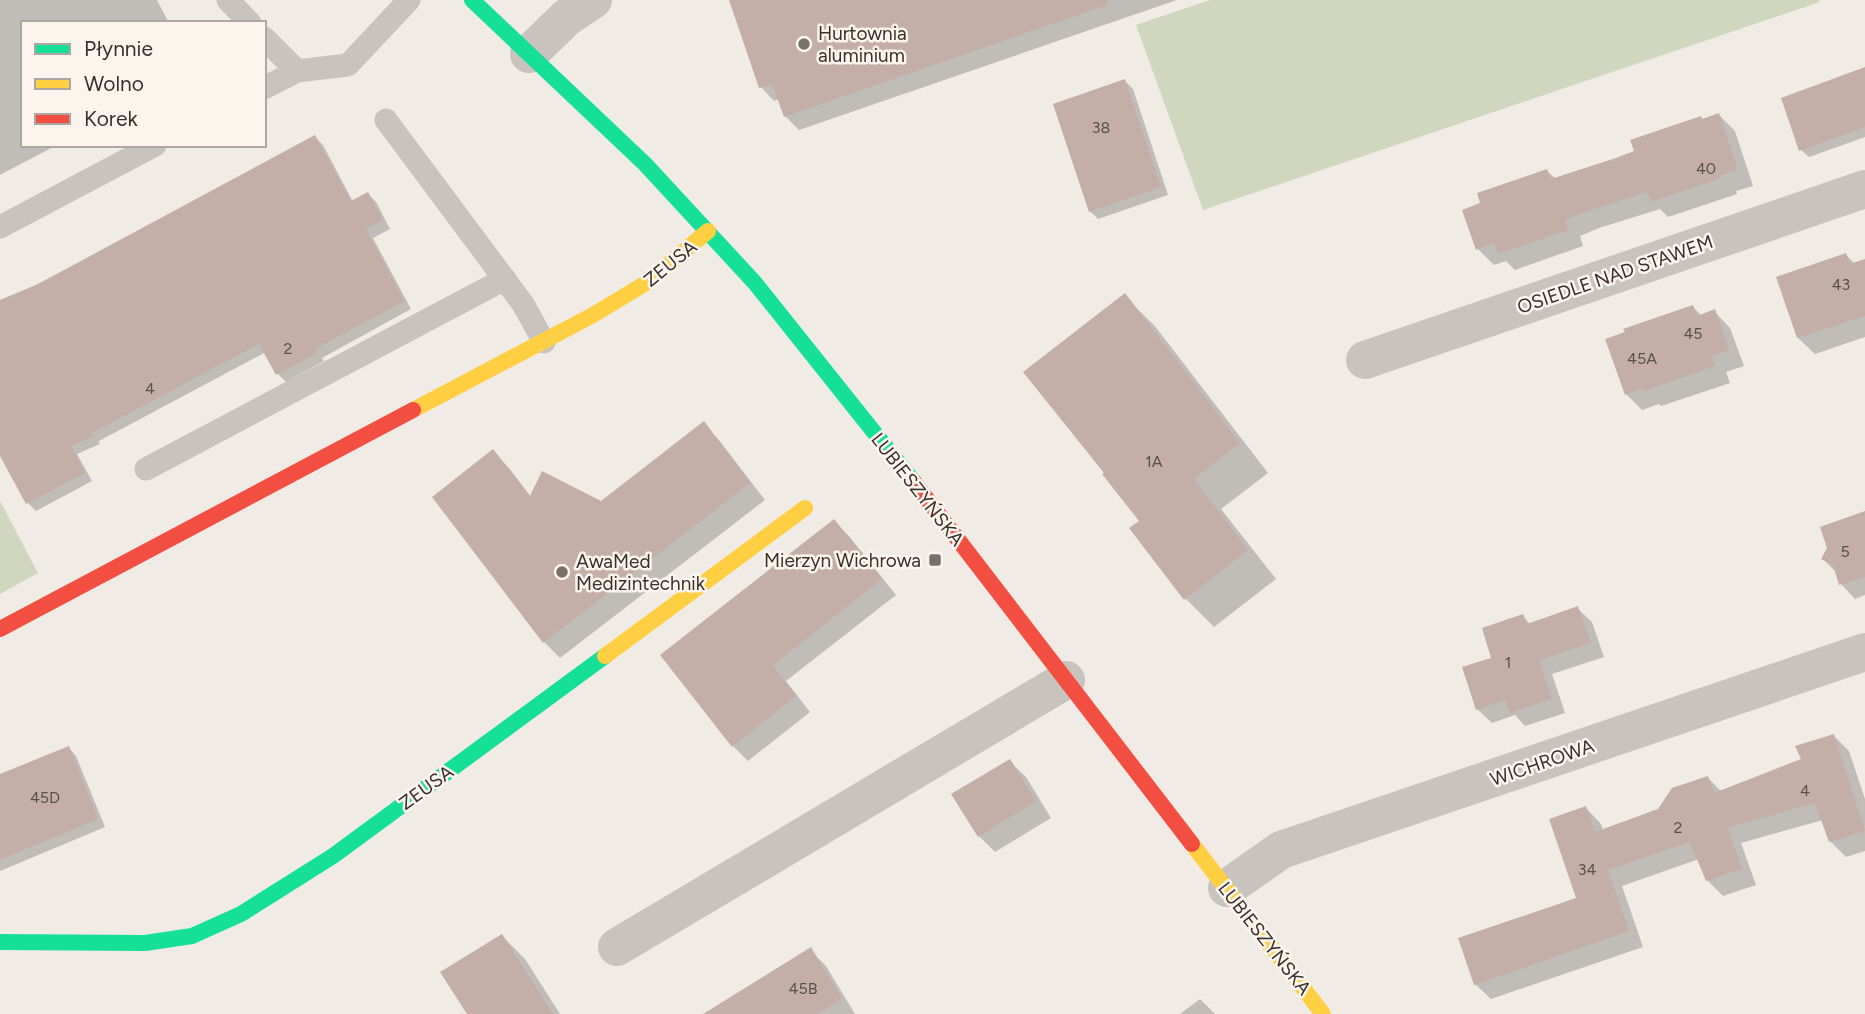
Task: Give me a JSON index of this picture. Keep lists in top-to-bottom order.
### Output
{
  "streets": {
    "street": [
      "ZEUSA",
      "OSIEDLE NAD STAWEM",
      "LUBIESZYŃSKA",
      "WICHROWA"
    ]
  },
  "crossings": [
    ["ZEUSA", "LUBIESZYŃSKA"],
    ["LUBIESZYŃSKA", "WICHROWA"]
  ],
  "places": {
    "other": ["Hurtownia aluminium", "AwaMed Medizintechnik"],
    "transit": ["Mierzyn Wichrowa"]
  },
  "house_numbers": [
    "38",
    "40",
    "43",
    "45",
    "2",
    "45A",
    "4",
    "1A",
    "5",
    "1",
    "4",
    "45D",
    "2",
    "34",
    "45B"
  ],
  "legend": ["Płynnie", "Wolno", "Korek"]
}
